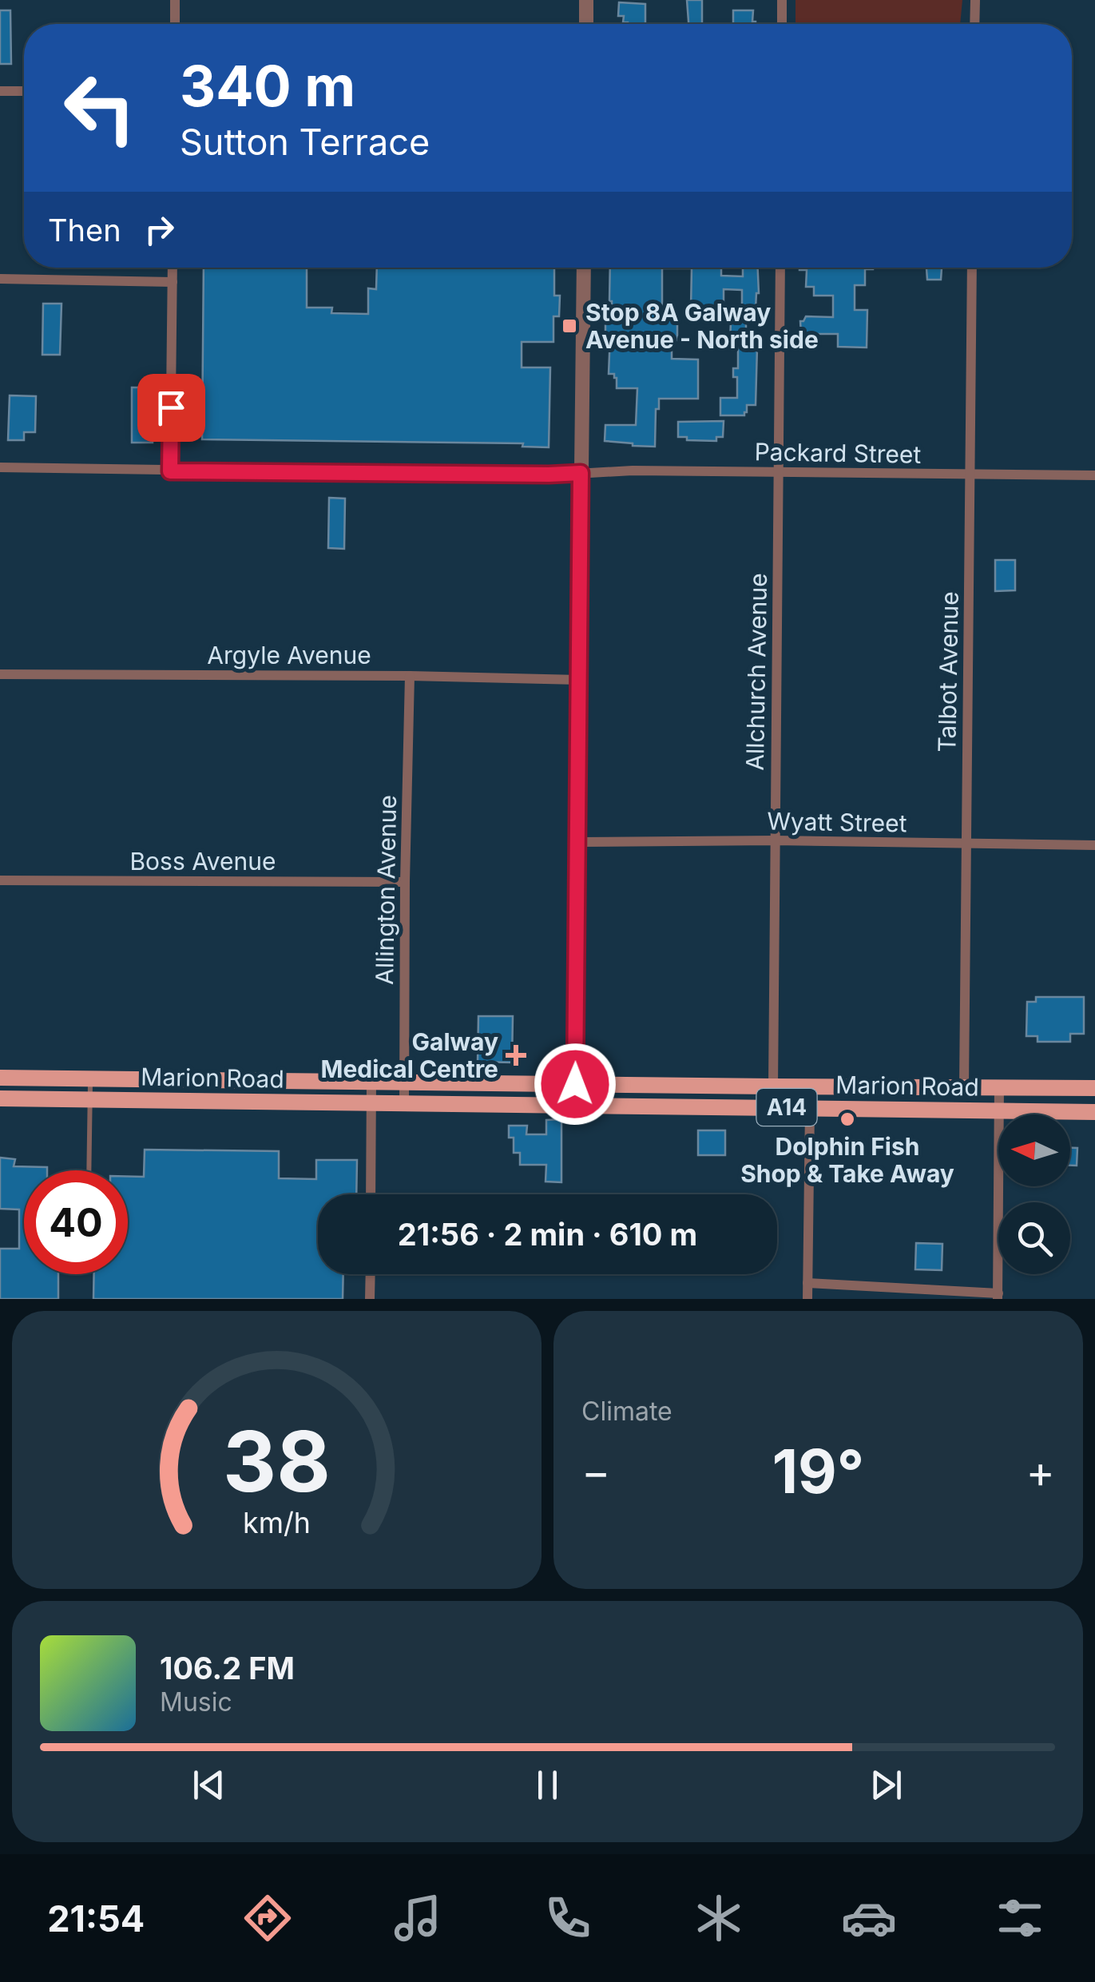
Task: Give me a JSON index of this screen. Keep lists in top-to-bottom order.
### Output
{
  "streets": {
    "main road": ["Marion Road", "A14"],
    "street": [
      "Packard Street",
      "Argyle Avenue",
      "Allchurch Avenue",
      "Talbot Avenue",
      "Wyatt Street",
      "Boss Avenue",
      "Allington Avenue"
    ]
  },
  "crossings": [
    ["Packard Street", "Allchurch Avenue"],
    ["Packard Street", "Talbot Avenue"],
    ["Argyle Avenue", "Allington Avenue"],
    ["Allchurch Avenue", "Wyatt Street"],
    ["Allchurch Avenue", "Marion Road"],
    ["Talbot Avenue", "Wyatt Street"],
    ["Talbot Avenue", "Marion Road"],
    ["Boss Avenue", "Allington Avenue"],
    ["Allington Avenue", "Marion Road"]
  ],
  "places": {
    "transit": ["Stop 8A Galway Avenue - North side"],
    "health": ["Galway Medical Centre"],
    "other": ["Dolphin Fish Shop & Take Away"]
  },
  "north": "left",
  "page": {
    "turn": ["340 m", "Sutton Terrace"],
    "then": "Then",
    "limit": "40",
    "trip": "21:56 · 2 min · 610 m",
    "tile": "Climate",
    "heat": ["−", "19°", "+"],
    "song": ["106.2 FM", "Music"],
    "tabs": "21:54",
    "gauge": ["38", "km/h"]
  }
}
